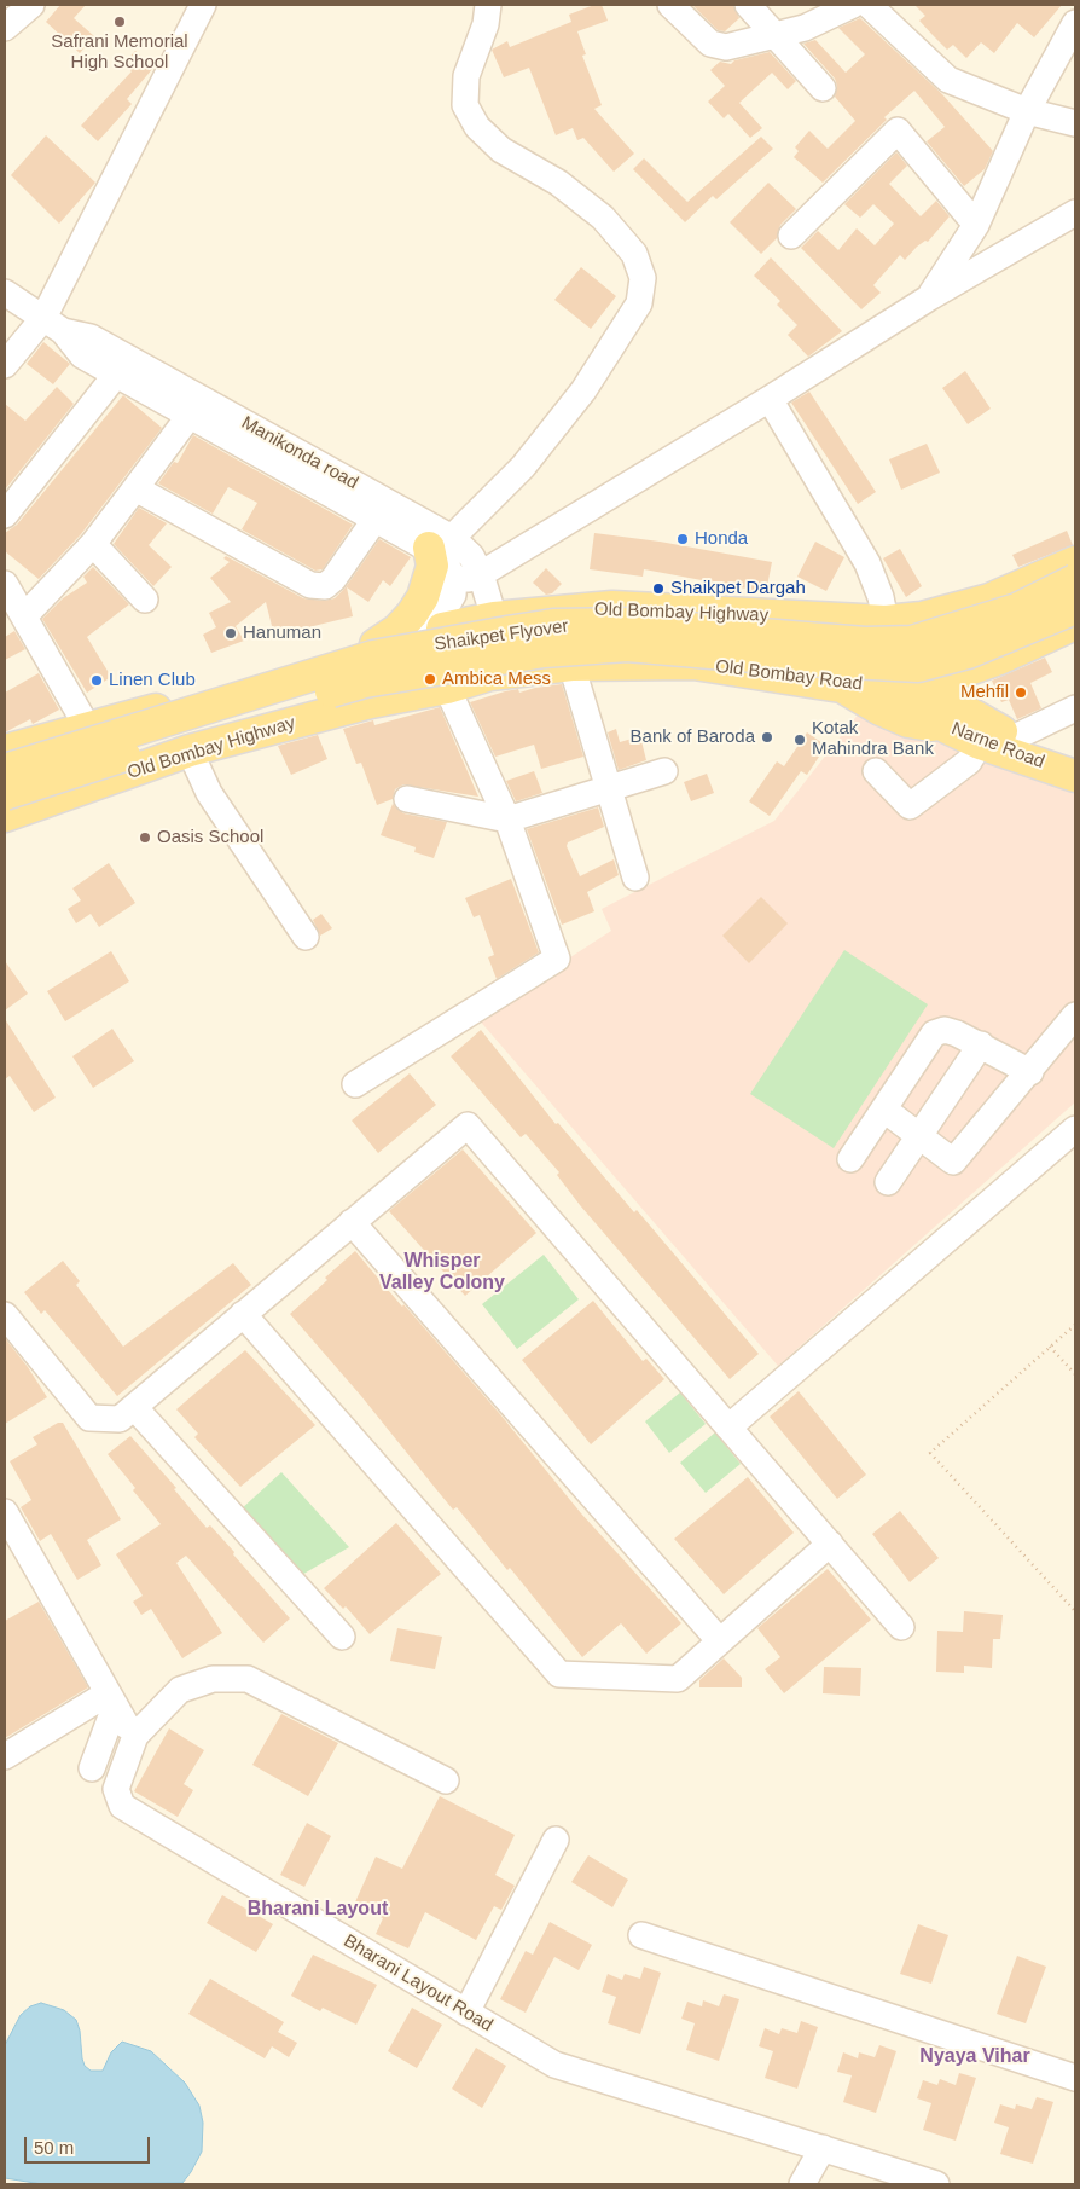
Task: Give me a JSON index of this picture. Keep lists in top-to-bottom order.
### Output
{
  "streets": {
    "main road": [
      "Old Bombay Highway",
      "Shaikpet Flyover",
      "Old Bombay Road",
      "Narne Road"
    ],
    "street": ["Manikonda road", "Bharani Layout Road"]
  },
  "crossings": [
    ["Manikonda road", "Old Bombay Highway"],
    ["Old Bombay Highway", "Old Bombay Road"],
    ["Old Bombay Road", "Narne Road"]
  ],
  "districts": ["Whisper Valley Colony", "Bharani Layout", "Nyaya Vihar"],
  "places": [
    "Safrani Memorial High School",
    "Honda",
    "Shaikpet Dargah",
    "Hanuman",
    "Ambica Mess",
    "Linen Club",
    "Mehfil",
    "Bank of Baroda",
    "Kotak Mahindra Bank",
    "Oasis School"
  ],
  "scale_bar": "50 m"
}
